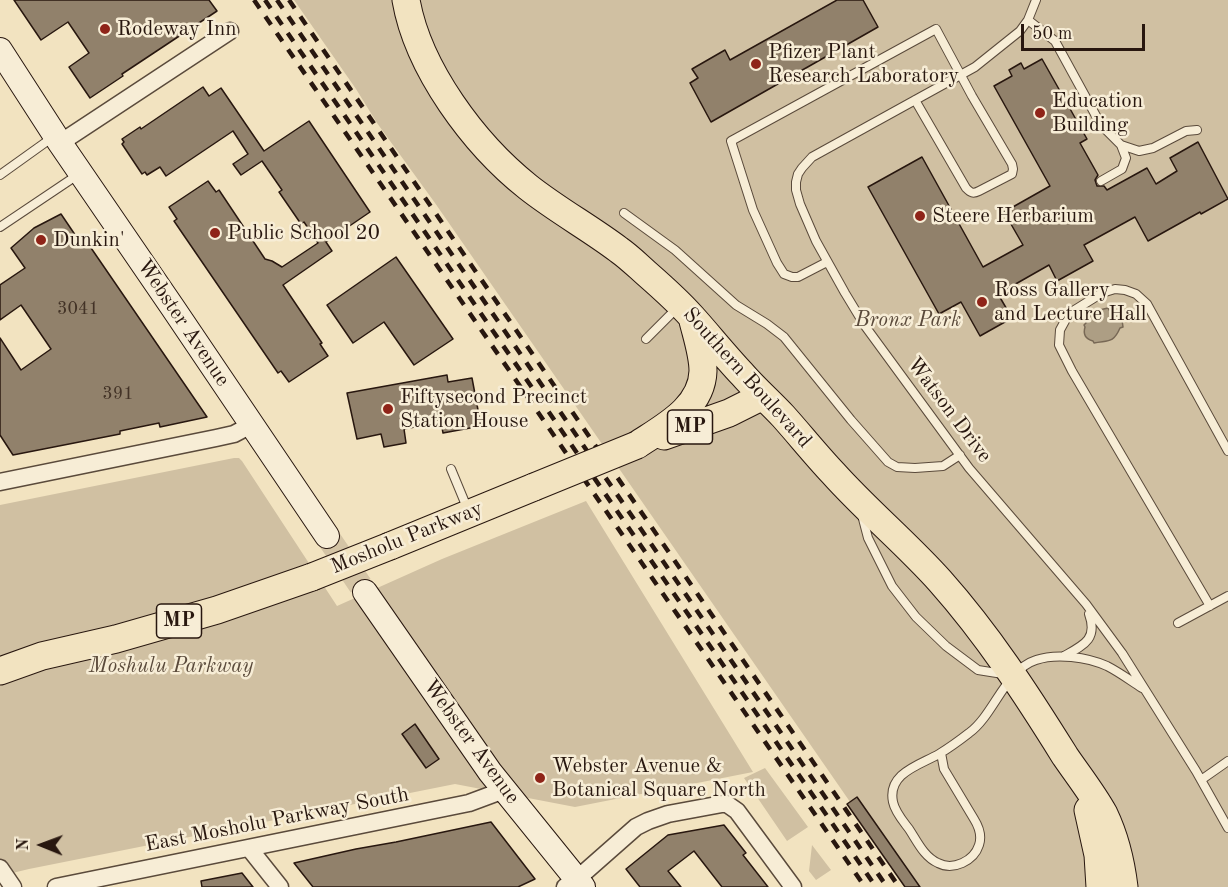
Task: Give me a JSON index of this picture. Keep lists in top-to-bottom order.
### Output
{
  "streets": {
    "main road": [
      "Webster Avenue",
      "Southern Boulevard",
      "MP",
      "Mosholu Parkway"
    ],
    "street": ["East Mosholu Parkway South"],
    "lane": ["Watson Drive"]
  },
  "crossings": [
    ["Webster Avenue", "East Mosholu Parkway South"],
    ["Southern Boulevard", "Mosholu Parkway"]
  ],
  "parks": ["Bronx Park", "Moshulu Parkway"],
  "places": [
    "Rodeway Inn",
    "Pfizer Plant Research Laboratory",
    "Education Building",
    "Steere Herbarium",
    "Public School 20",
    "Dunkin'",
    "Ross Gallery and Lecture Hall",
    "Fiftysecond Precinct Station House",
    "Webster Avenue & Botanical Square North"
  ],
  "house_numbers": ["3041", "391"],
  "scale_bar": "50 m",
  "north": "left"
}
